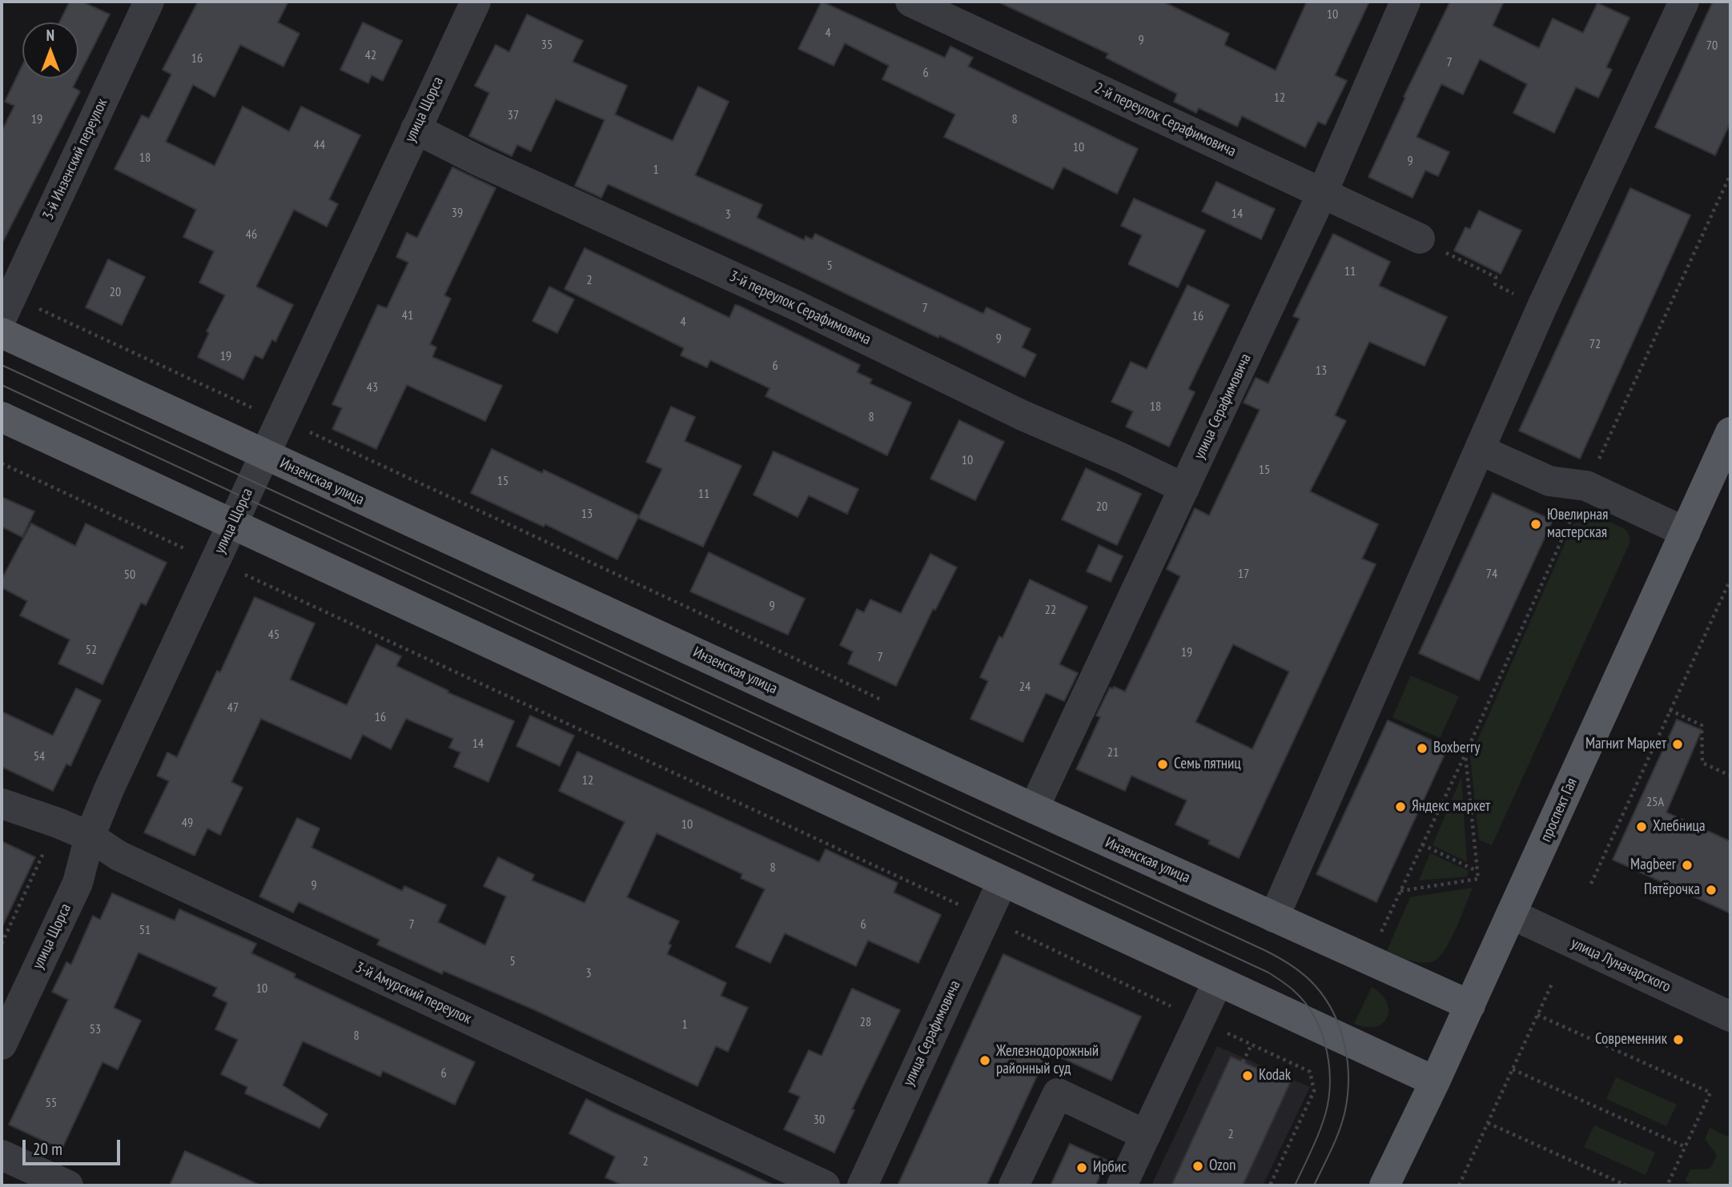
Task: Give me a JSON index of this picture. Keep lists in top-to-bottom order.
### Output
{
  "streets": {
    "main road": ["Инзенская улица", "проспект Гая"],
    "street": [
      "улица Щорса",
      "2-й переулок Серафимовича",
      "3-й Инзенский переулок",
      "3-й переулок Серафимовича",
      "улица Серафимовича",
      "улица Луначарского",
      "3-й Амурский переулок"
    ]
  },
  "crossings": [
    ["улица Щорса", "3-й переулок Серафимовича"],
    ["улица Щорса", "Инзенская улица"],
    ["улица Щорса", "3-й Амурский переулок"],
    ["2-й переулок Серафимовича", "улица Серафимовича"],
    ["3-й переулок Серафимовича", "улица Серафимовича"],
    ["улица Серафимовича", "Инзенская улица"],
    ["Инзенская улица", "проспект Гая"],
    ["проспект Гая", "улица Луначарского"]
  ],
  "places": [
    "Ювелирная мастерская",
    "Магнит Маркет",
    "Boxberry",
    "Семь пятниц",
    "Яндекс маркет",
    "Хлебница",
    "Magbeer",
    "Пятёрочка",
    "Современник",
    "Железнодорожный районный суд",
    "Kodak",
    "Ozon",
    "Ирбис"
  ],
  "house_numbers": [
    "10",
    "4",
    "9",
    "35",
    "70",
    "42",
    "16",
    "7",
    "6",
    "12",
    "37",
    "19",
    "8",
    "44",
    "10",
    "18",
    "9",
    "1",
    "39",
    "14",
    "3",
    "46",
    "5",
    "11",
    "2",
    "20",
    "7",
    "41",
    "16",
    "4",
    "9",
    "72",
    "19",
    "6",
    "13",
    "43",
    "18",
    "8",
    "10",
    "15",
    "15",
    "11",
    "20",
    "13",
    "17",
    "74",
    "50",
    "9",
    "22",
    "45",
    "52",
    "19",
    "7",
    "24",
    "47",
    "16",
    "14",
    "21",
    "54",
    "12",
    "25А",
    "49",
    "10",
    "8",
    "9",
    "7",
    "6",
    "51",
    "5",
    "3",
    "10",
    "28",
    "1",
    "53",
    "8",
    "6",
    "55",
    "30",
    "2",
    "2"
  ],
  "scale_bar": "20 m",
  "north": "top"
}
